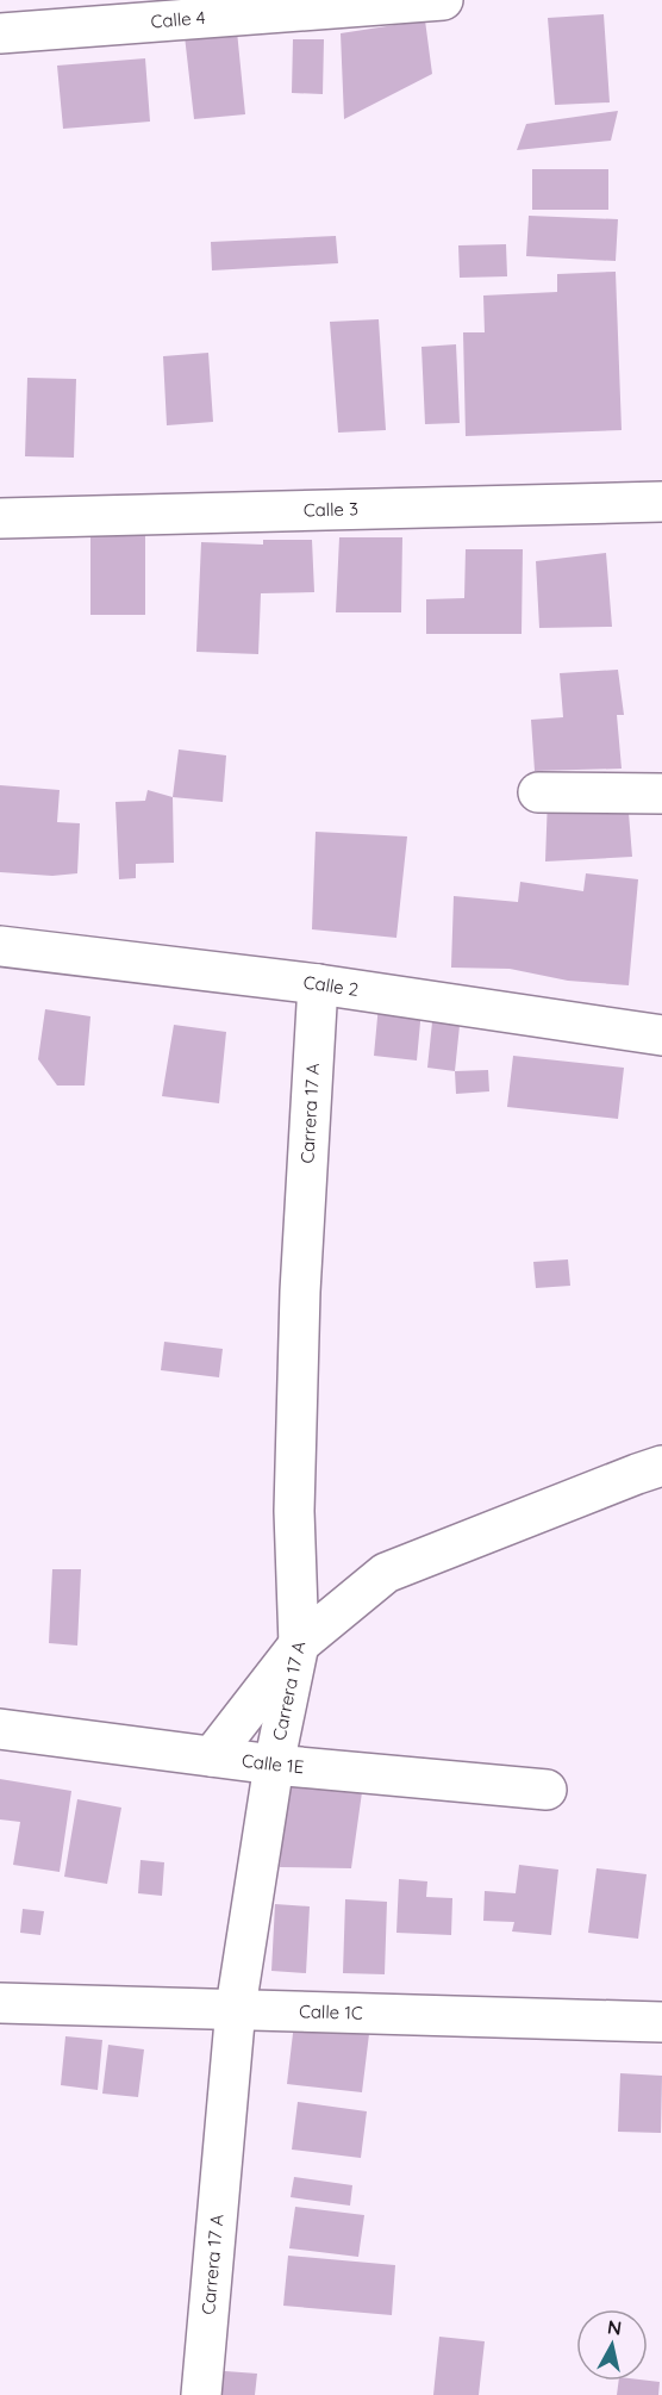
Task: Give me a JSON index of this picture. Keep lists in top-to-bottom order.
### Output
{
  "streets": {
    "street": [
      "Calle 4",
      "Calle 3",
      "Calle 2",
      "Carrera 17 A",
      "Calle 1E",
      "Calle 1C"
    ]
  },
  "crossings": [
    ["Calle 2", "Carrera 17 A"],
    ["Carrera 17 A", "Calle 1E"],
    ["Carrera 17 A", "Calle 1C"]
  ],
  "north": "top"
}
